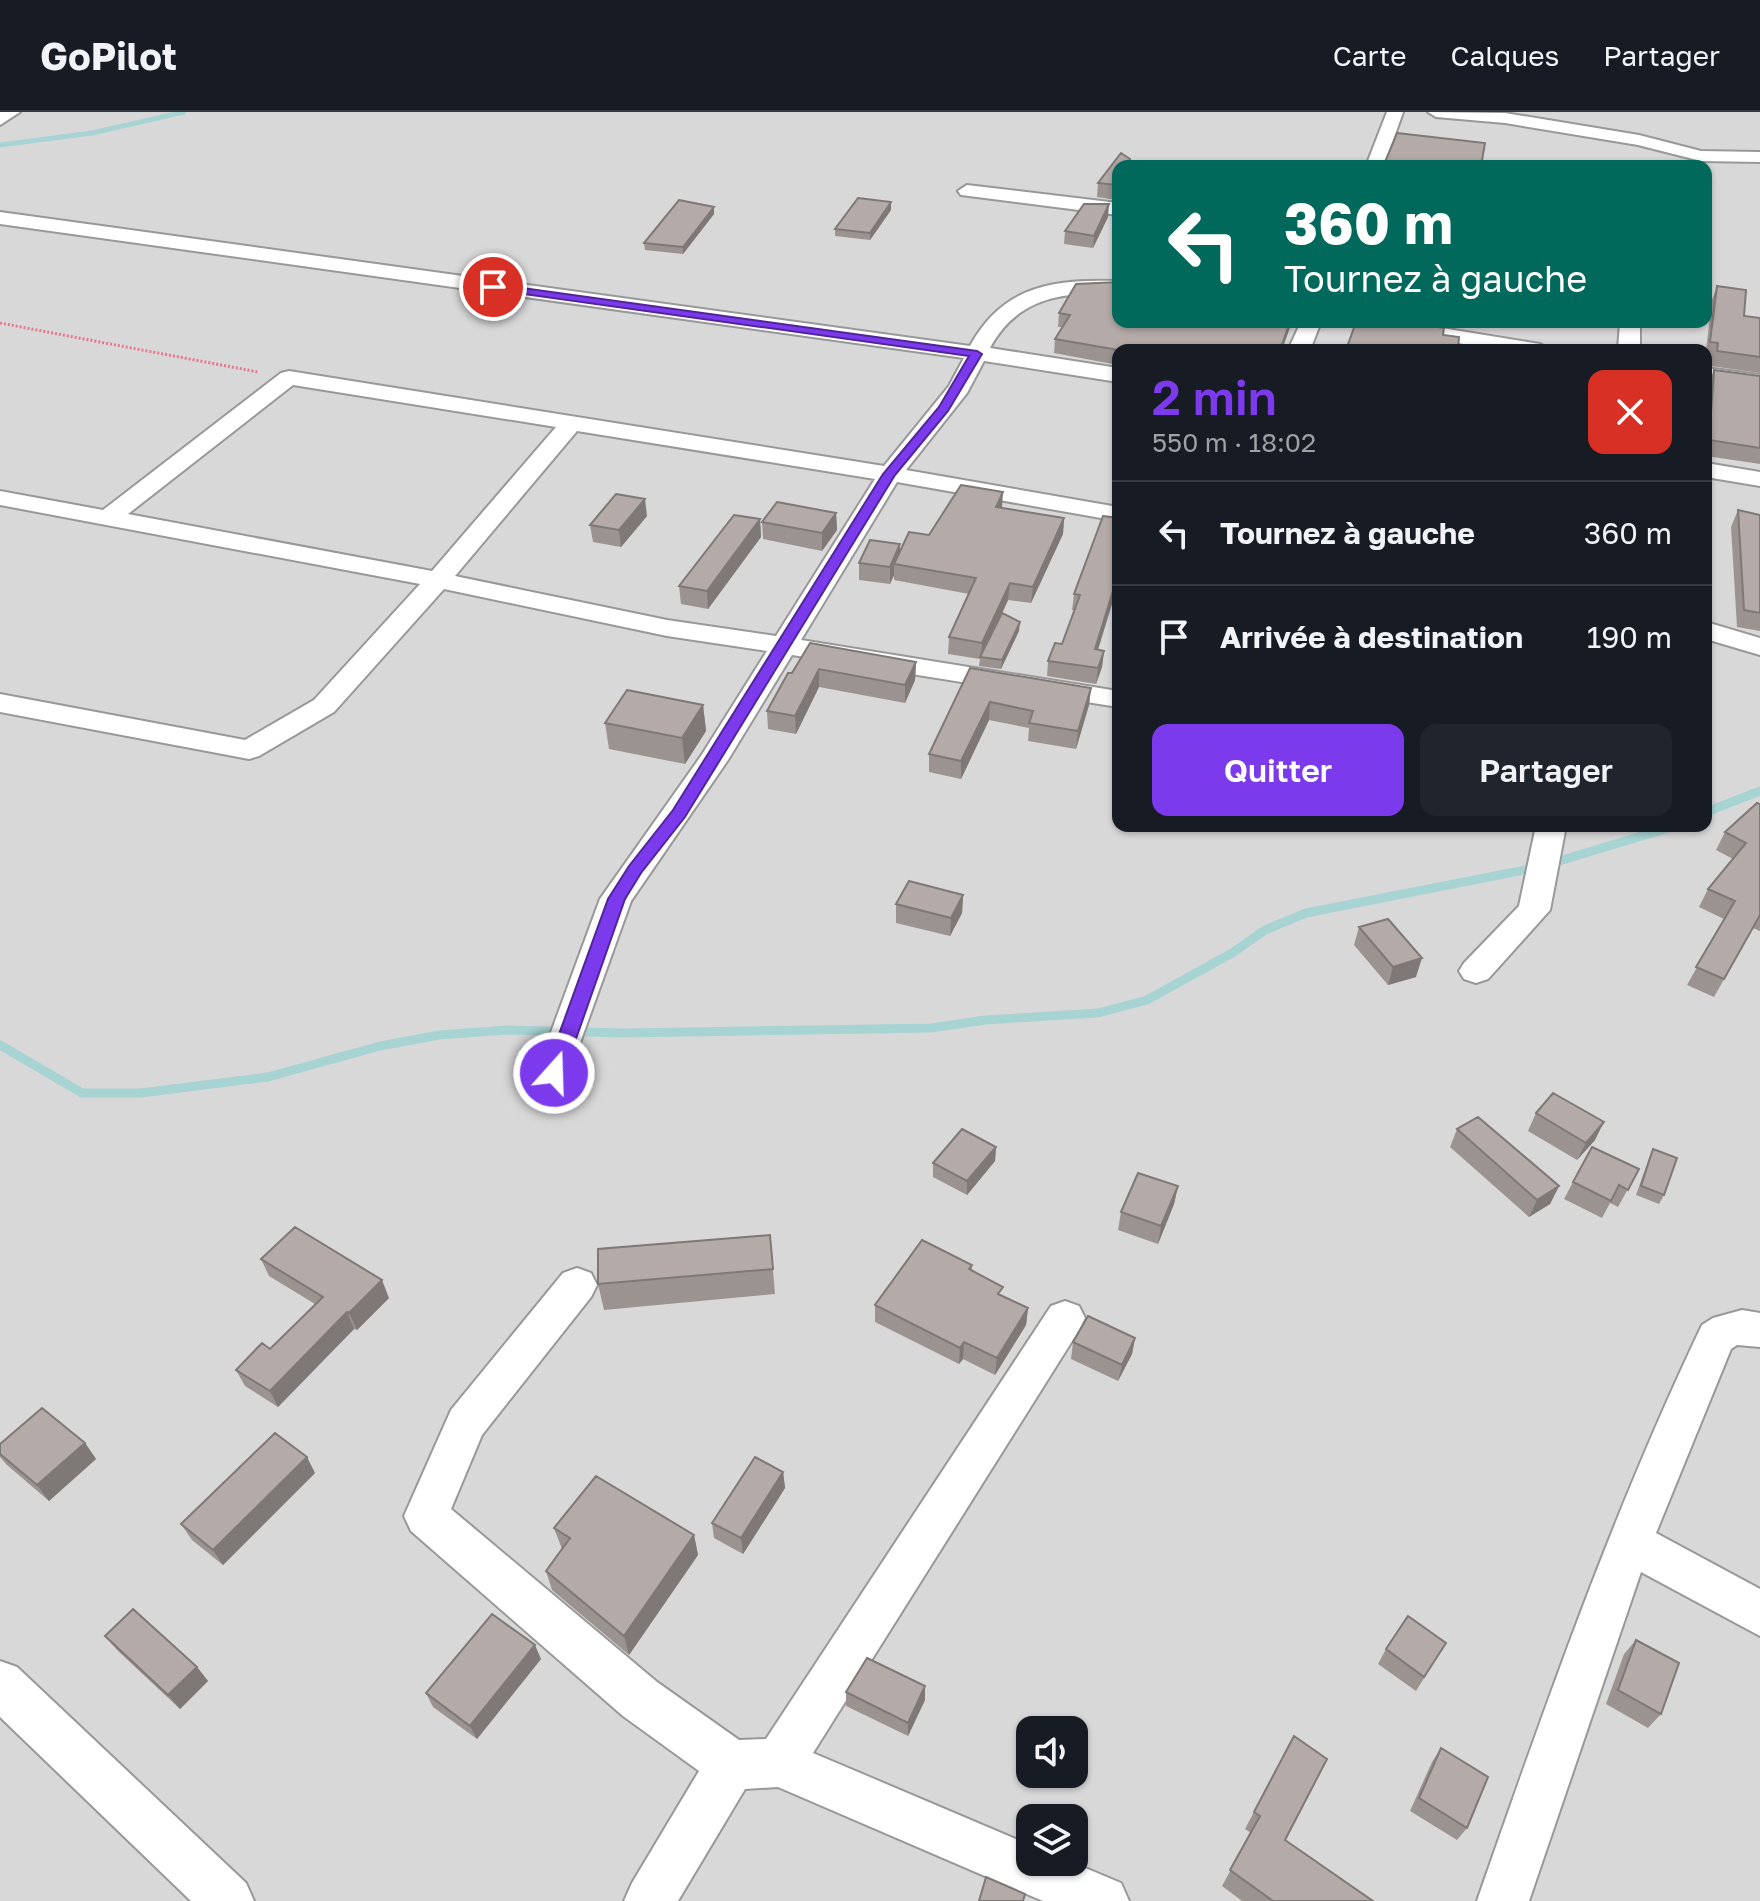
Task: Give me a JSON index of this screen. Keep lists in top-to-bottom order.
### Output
{
  "page": {
    "header": "GoPilot",
    "nav": ["Carte", "Calques", "Partager"],
    "turn": ["360 m", "Tournez à gauche"],
    "heading": ["2 min", "550 m · 18:02"],
    "list": [
      {
        "name": "Tournez à gauche",
        "value": "360 m"
      },
      {
        "name": "Arrivée à destination",
        "value": "190 m"
      }
    ],
    "buttons": ["Quitter", "Partager"]
  }
}
